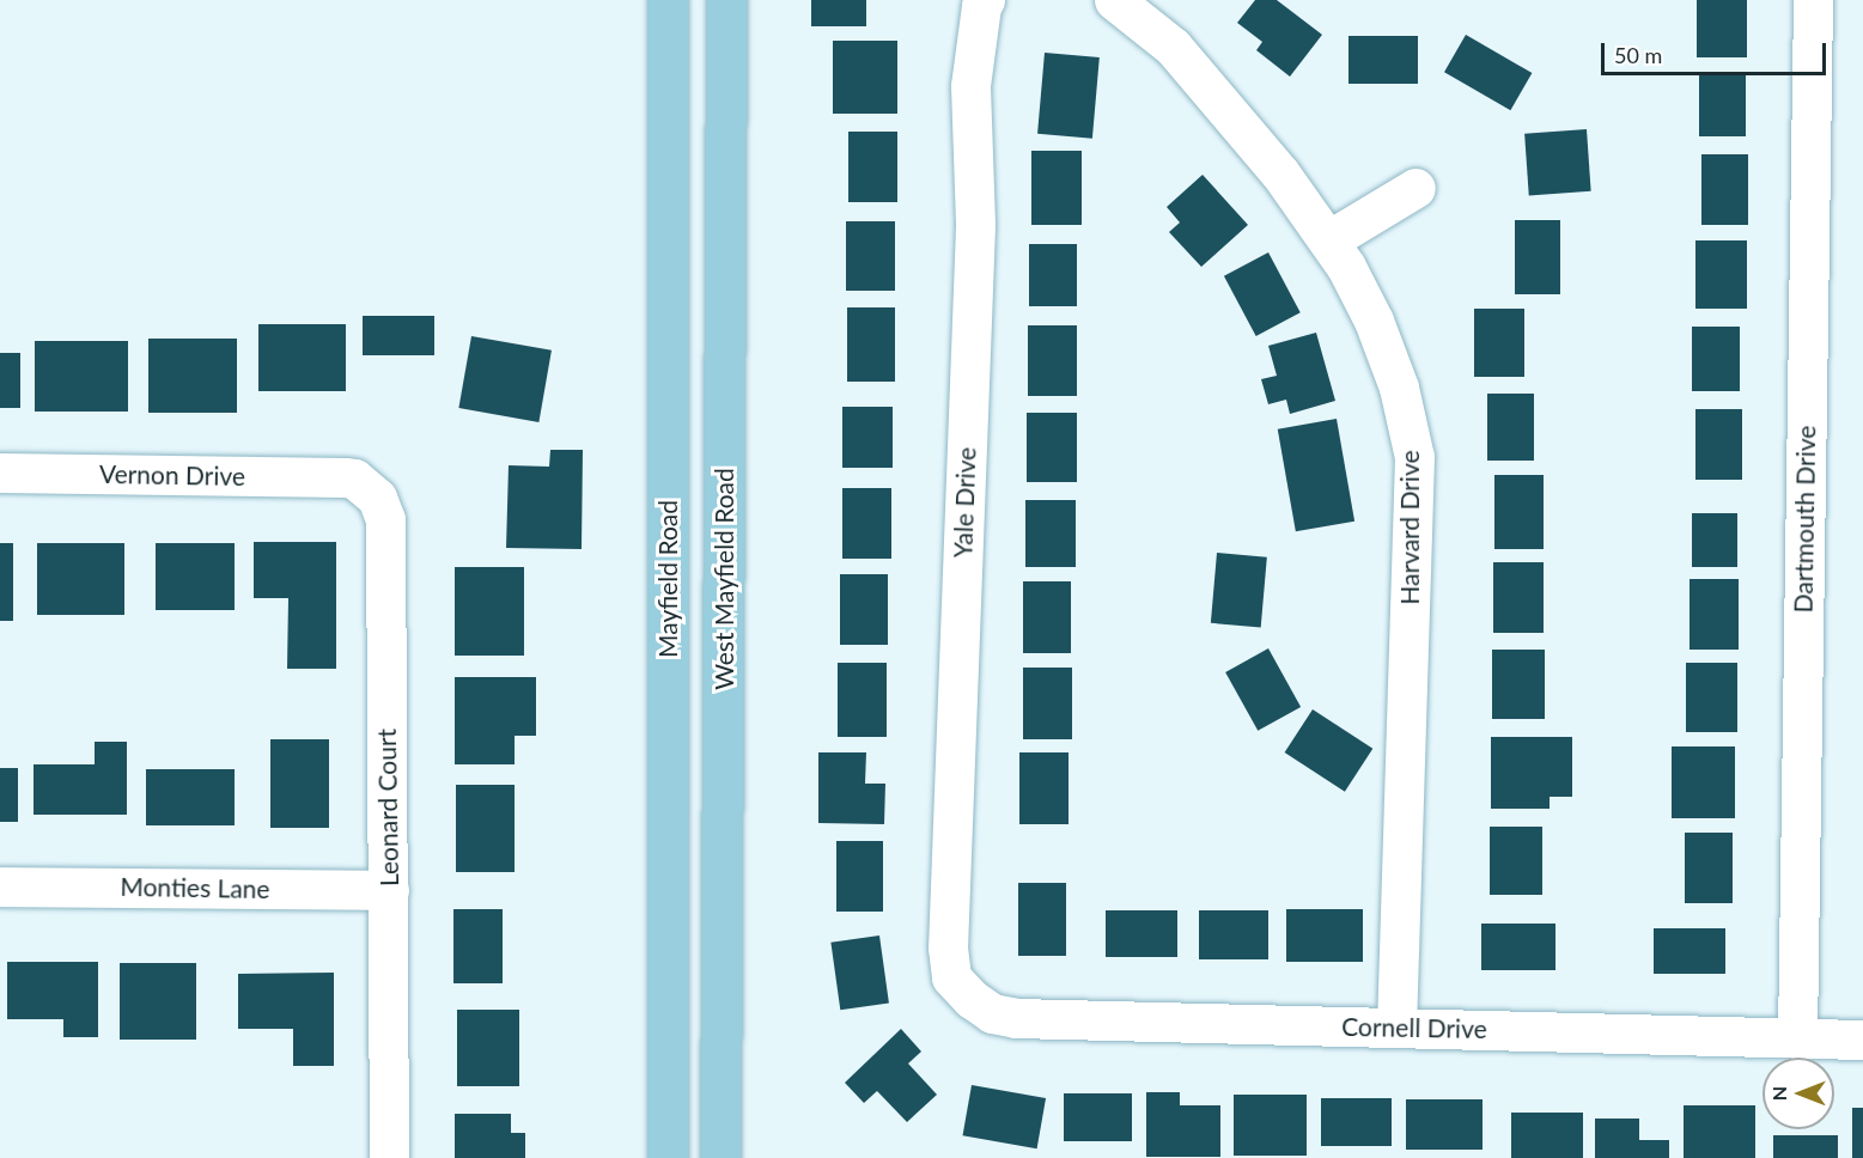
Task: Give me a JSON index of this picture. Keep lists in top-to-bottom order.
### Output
{
  "streets": {
    "main road": ["Mayfield Road", "West Mayfield Road"],
    "street": [
      "Vernon Drive",
      "Yale Drive",
      "Dartmouth Drive",
      "Harvard Drive",
      "Leonard Court",
      "Monties Lane",
      "Cornell Drive"
    ]
  },
  "crossings": [
    ["Vernon Drive", "Leonard Court"],
    ["Yale Drive", "Cornell Drive"],
    ["Dartmouth Drive", "Cornell Drive"],
    ["Harvard Drive", "Cornell Drive"],
    ["Leonard Court", "Monties Lane"]
  ],
  "scale_bar": "50 m",
  "north": "left"
}
